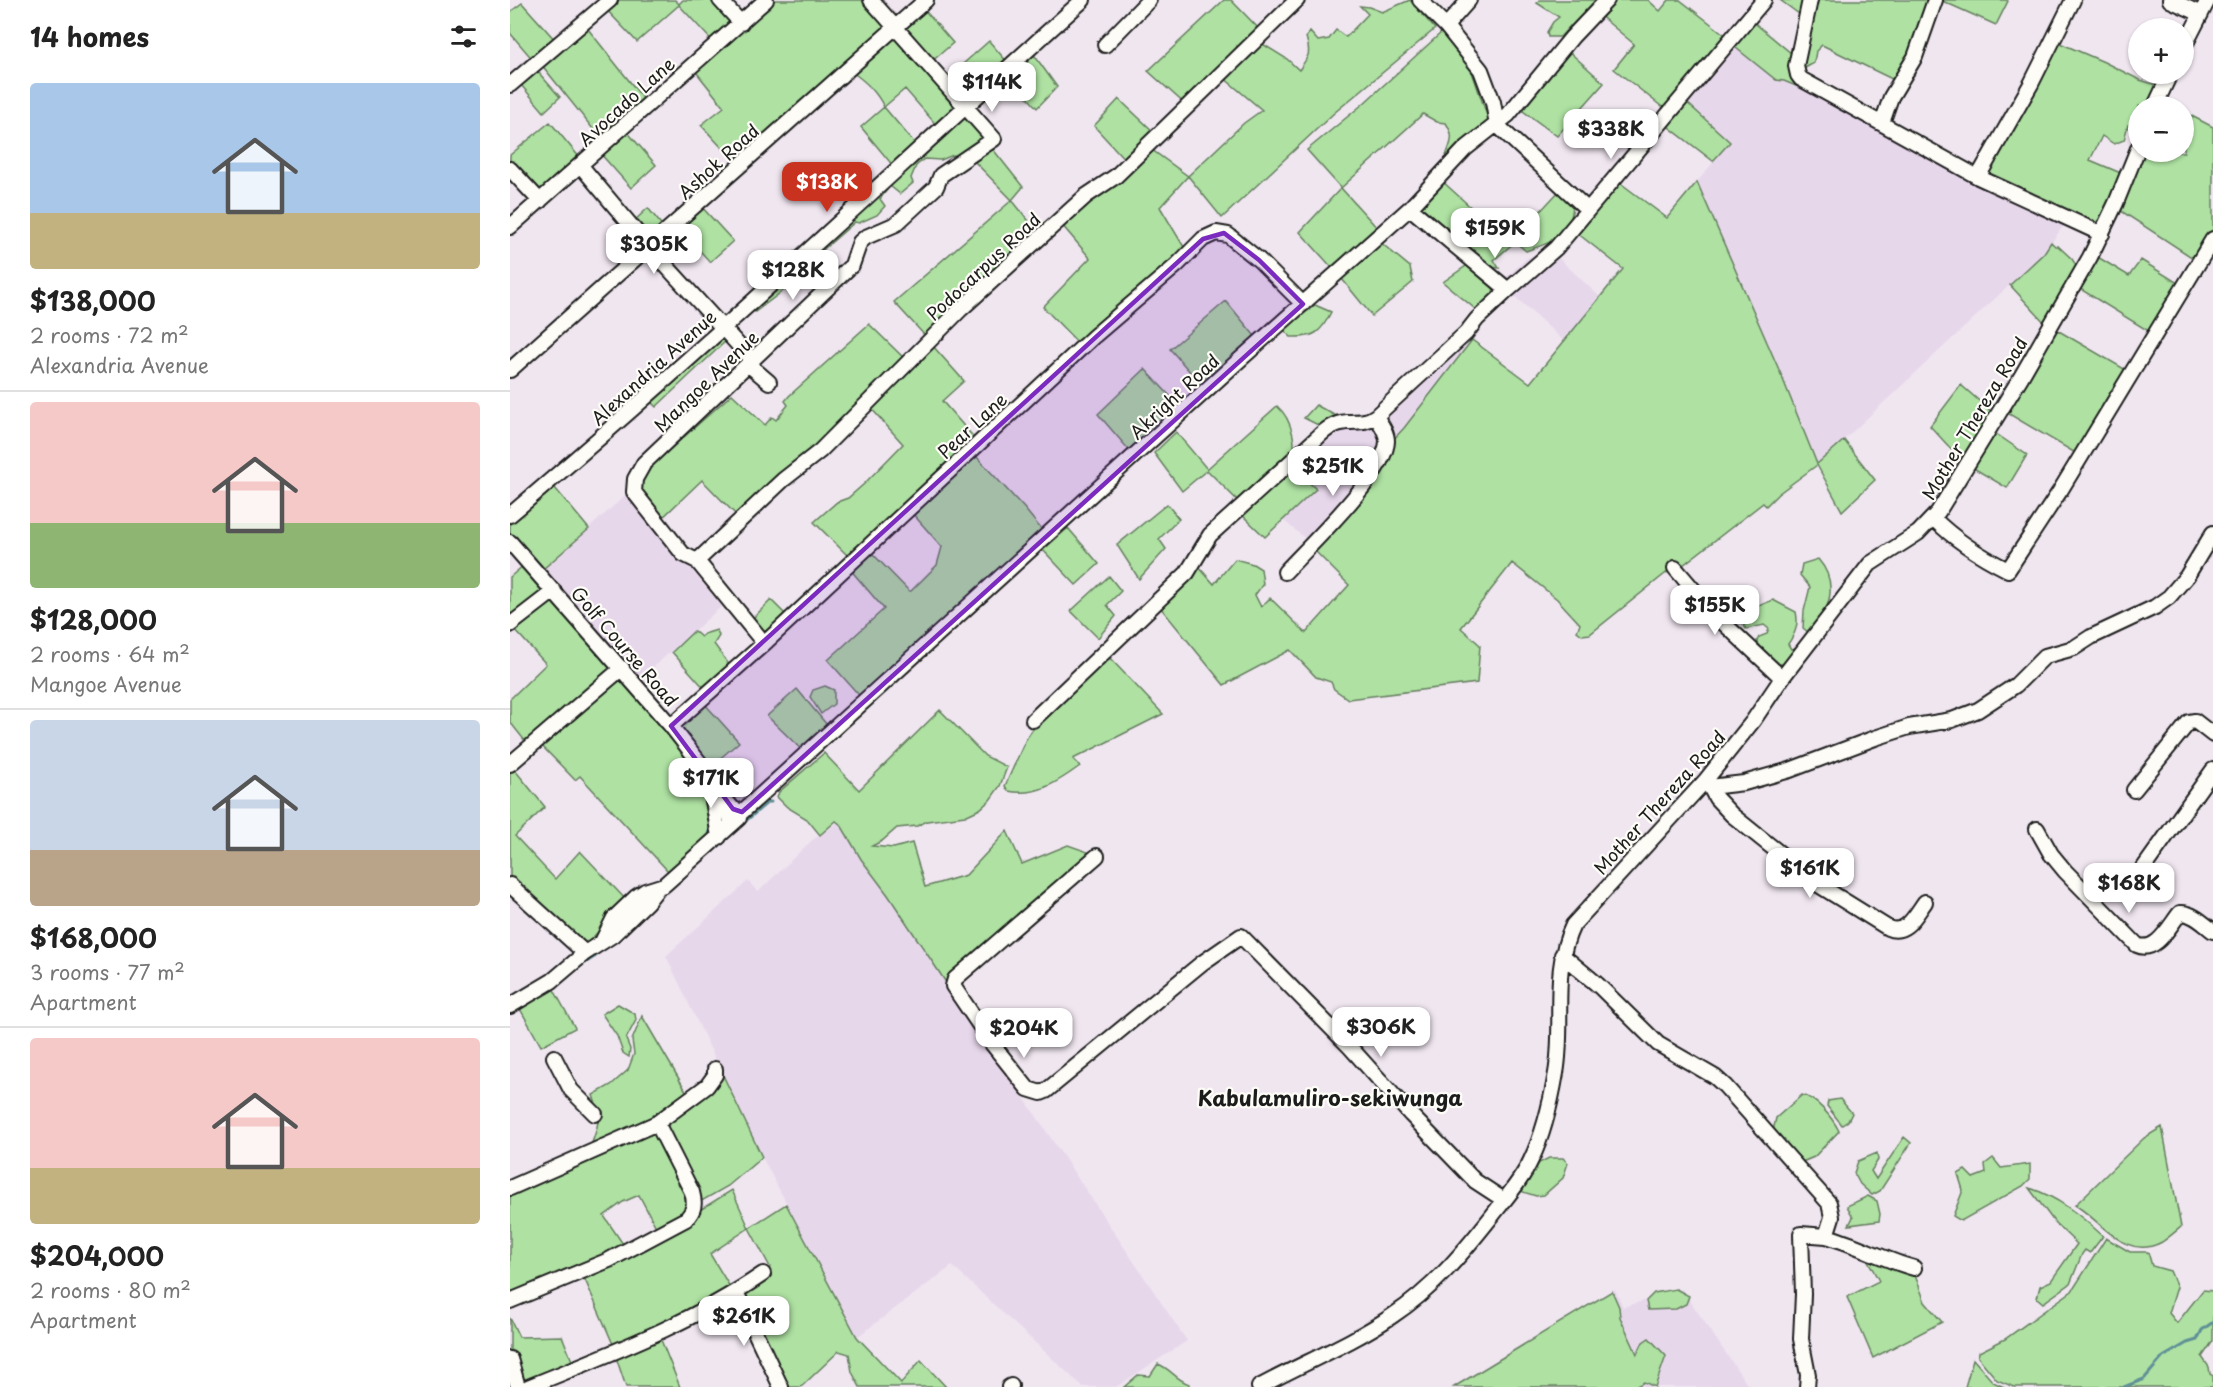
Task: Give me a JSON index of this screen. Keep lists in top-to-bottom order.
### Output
{
  "streets": {
    "street": [
      "Avocado Lane",
      "Ashok Road",
      "Podocarpus Road",
      "Alexandria Avenue",
      "Mangoe Avenue",
      "Akright Road",
      "Mother Thereza Road",
      "Pear Lane",
      "Golf Course Road"
    ]
  },
  "crossings": [
    ["Podocarpus Road", "Mangoe Avenue"],
    ["Alexandria Avenue", "Mangoe Avenue"],
    ["Akright Road", "Pear Lane"],
    ["Akright Road", "Golf Course Road"],
    ["Pear Lane", "Golf Course Road"]
  ],
  "districts": ["Kabulamuliro-sekiwunga"],
  "page": {
    "heading": "14 homes",
    "map_buttons": ["+", "−"],
    "price": [
      "$114K",
      "$338K",
      "$138K",
      "$159K",
      "$305K",
      "$128K",
      "$251K",
      "$155K",
      "$171K",
      "$161K",
      "$168K",
      "$306K",
      "$204K",
      "$261K"
    ],
    "list": [
      {
        "name": "$138,000",
        "note": "2 rooms · 72 m² · Alexandria Avenue"
      },
      {
        "name": "$128,000",
        "note": "2 rooms · 64 m² · Mangoe Avenue"
      },
      {
        "name": "$168,000",
        "note": "3 rooms · 77 m² · Apartment"
      },
      {
        "name": "$204,000",
        "note": "2 rooms · 80 m² · Apartment"
      }
    ]
  }
}
